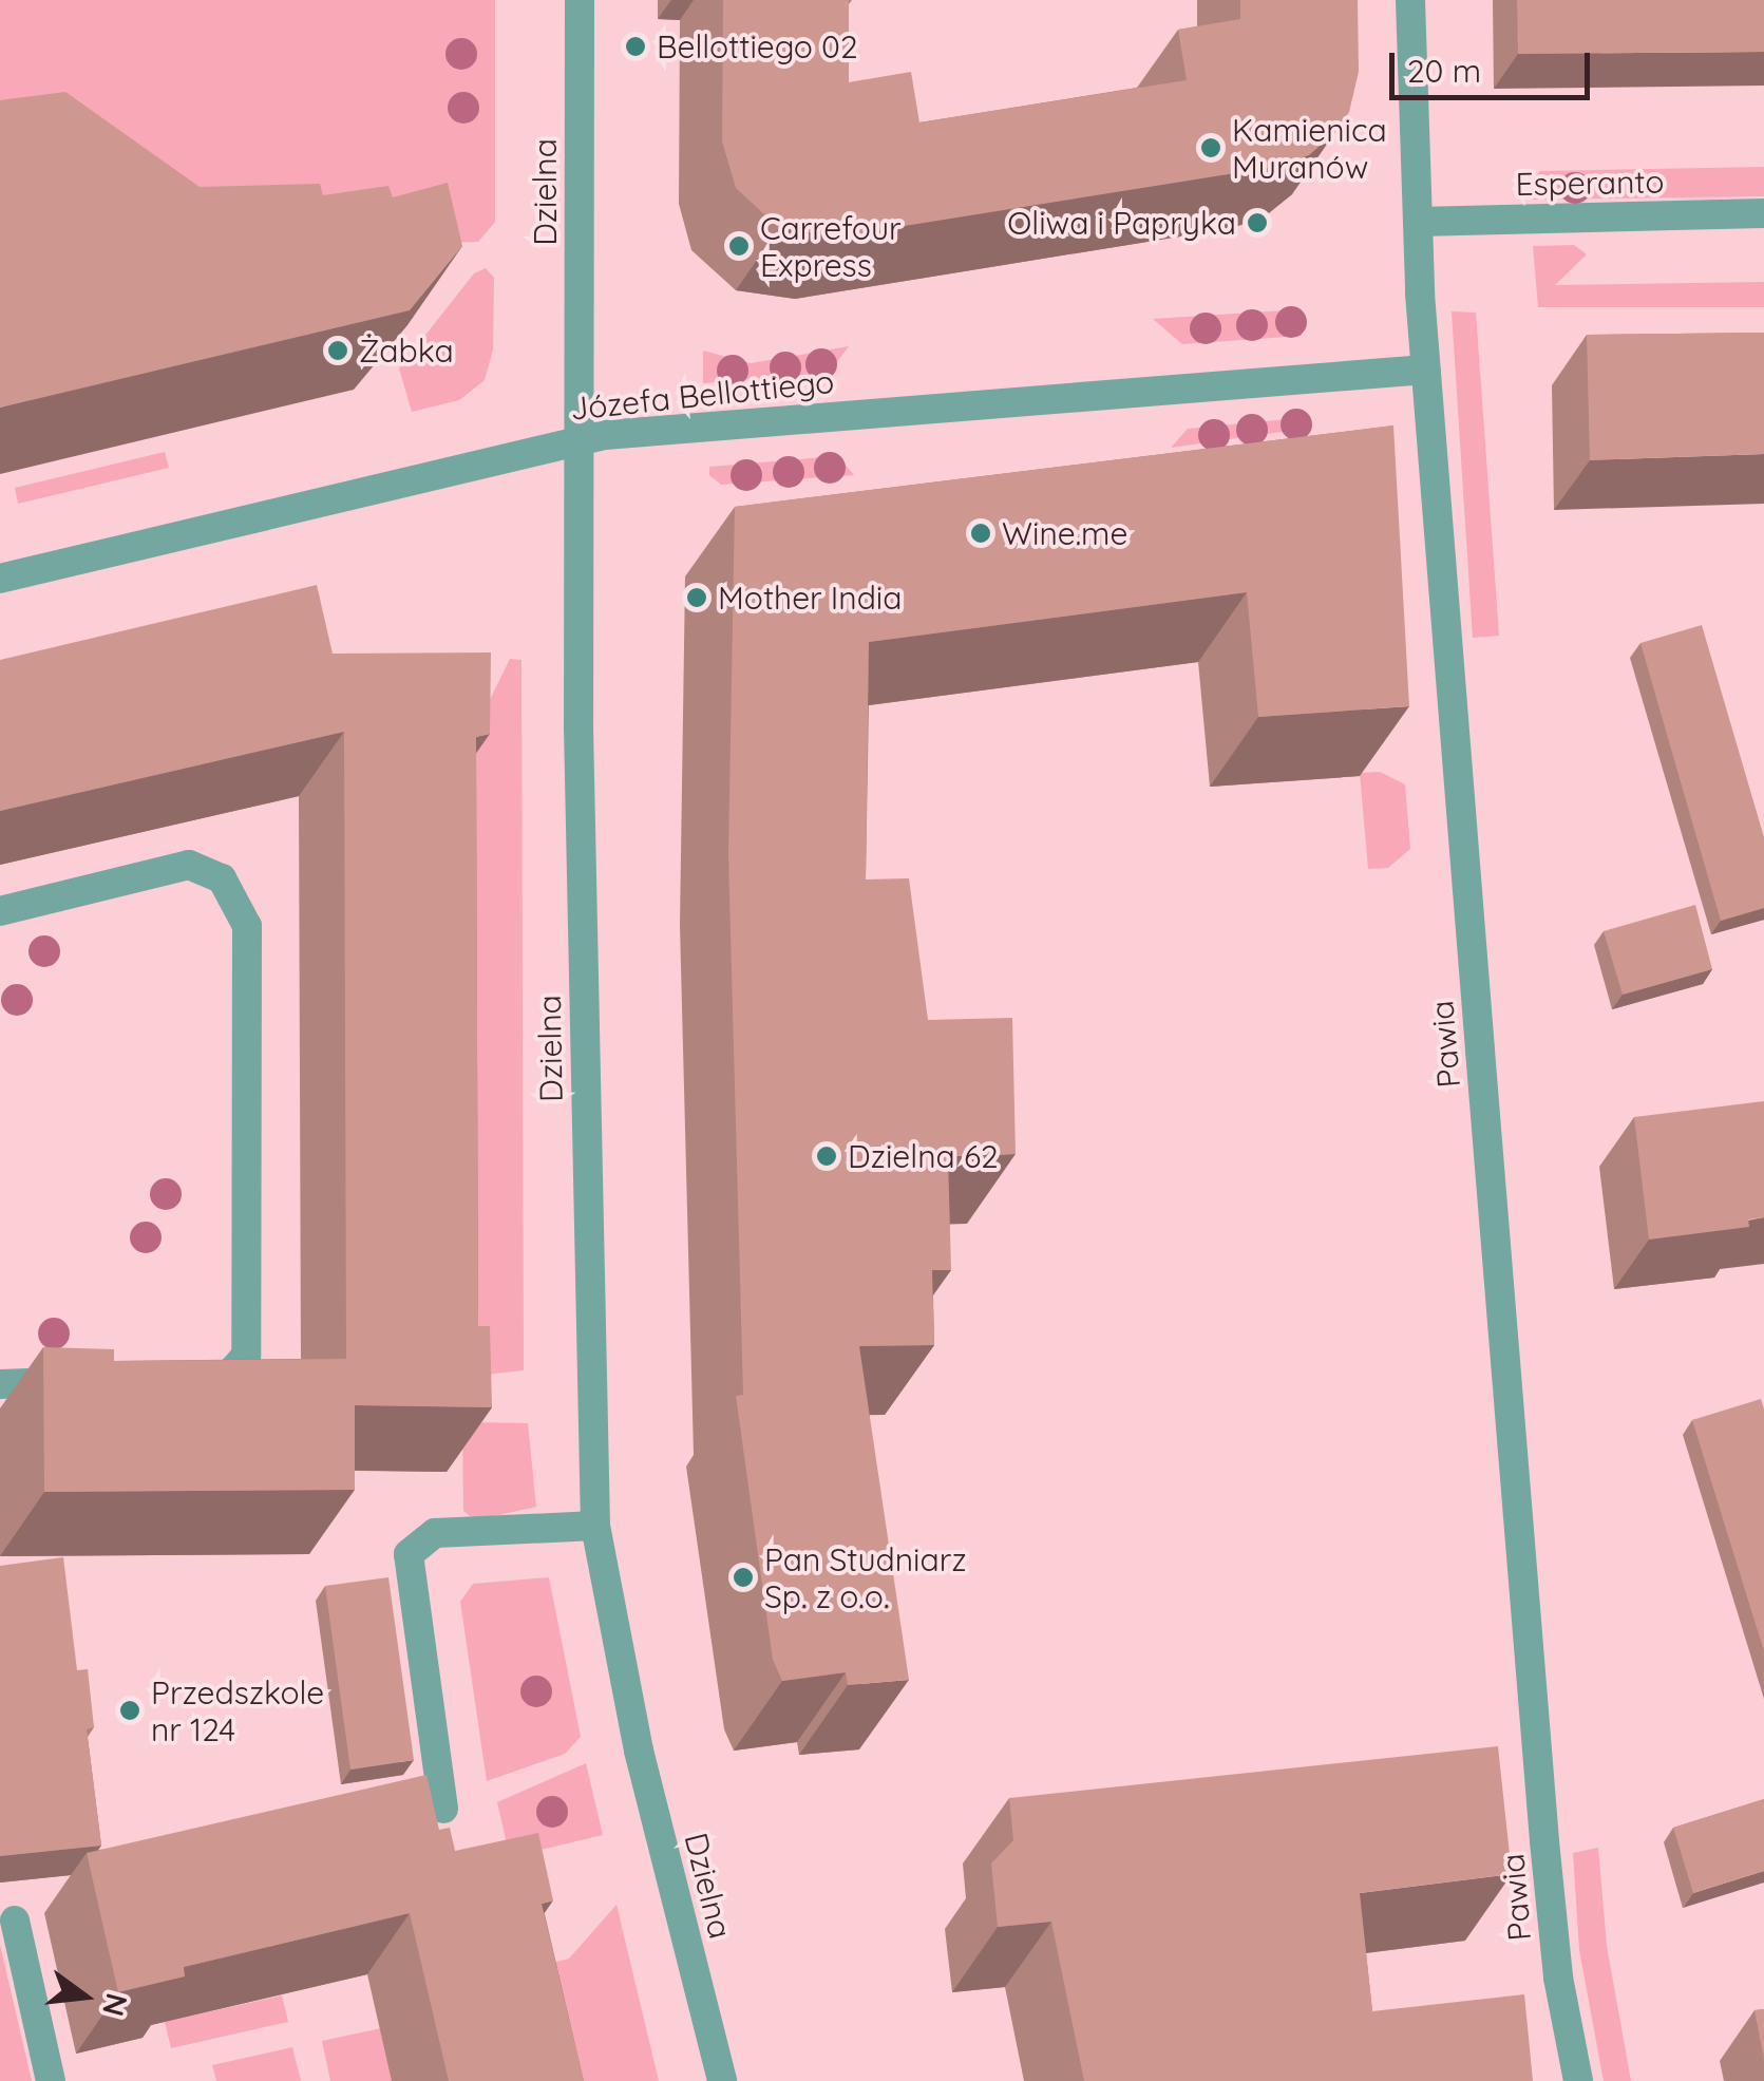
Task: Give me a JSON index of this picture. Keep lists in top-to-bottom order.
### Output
{
  "streets": {
    "street": [
      "Esperanto",
      "Dzielna",
      "Józefa Bellottiego",
      "Pawia"
    ]
  },
  "crossings": [
    ["Esperanto", "Pawia"],
    ["Dzielna", "Józefa Bellottiego"],
    ["Józefa Bellottiego", "Pawia"]
  ],
  "places": [
    "Bellottiego 02",
    "Kamienica Muranów",
    "Oliwa i Papryka",
    "Carrefour Express",
    "Żabka",
    "Wine.me",
    "Mother India",
    "Dzielna 62",
    "Pan Studniarz Sp. z o.o.",
    "Przedszkole nr 124"
  ],
  "scale_bar": "20 m",
  "north": "right"
}
